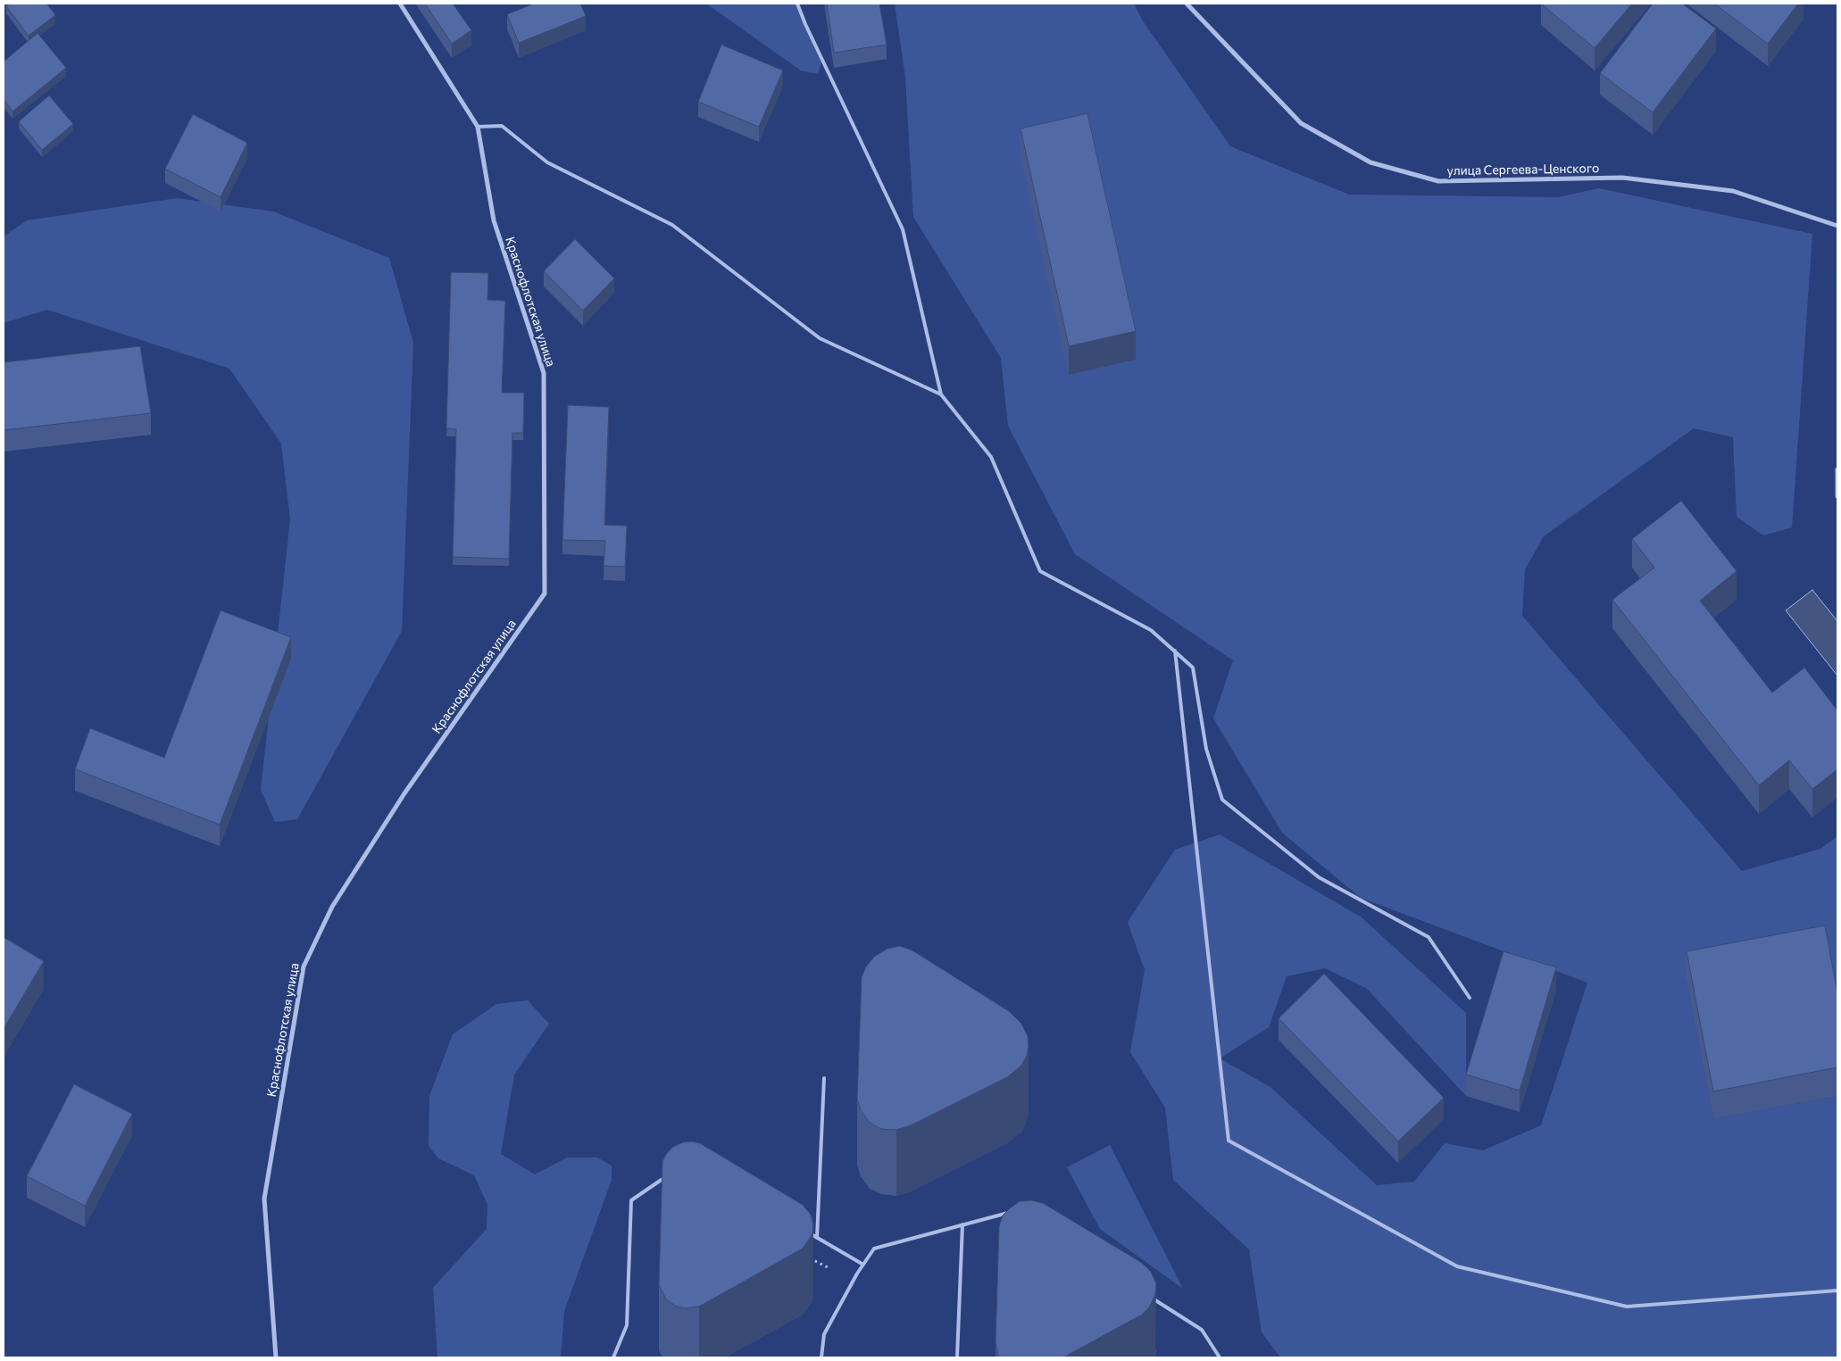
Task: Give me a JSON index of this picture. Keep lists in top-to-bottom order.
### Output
{
  "streets": {
    "street": ["улица Сергеева-Ценского", "Краснофлотская улица"]
  }
}
